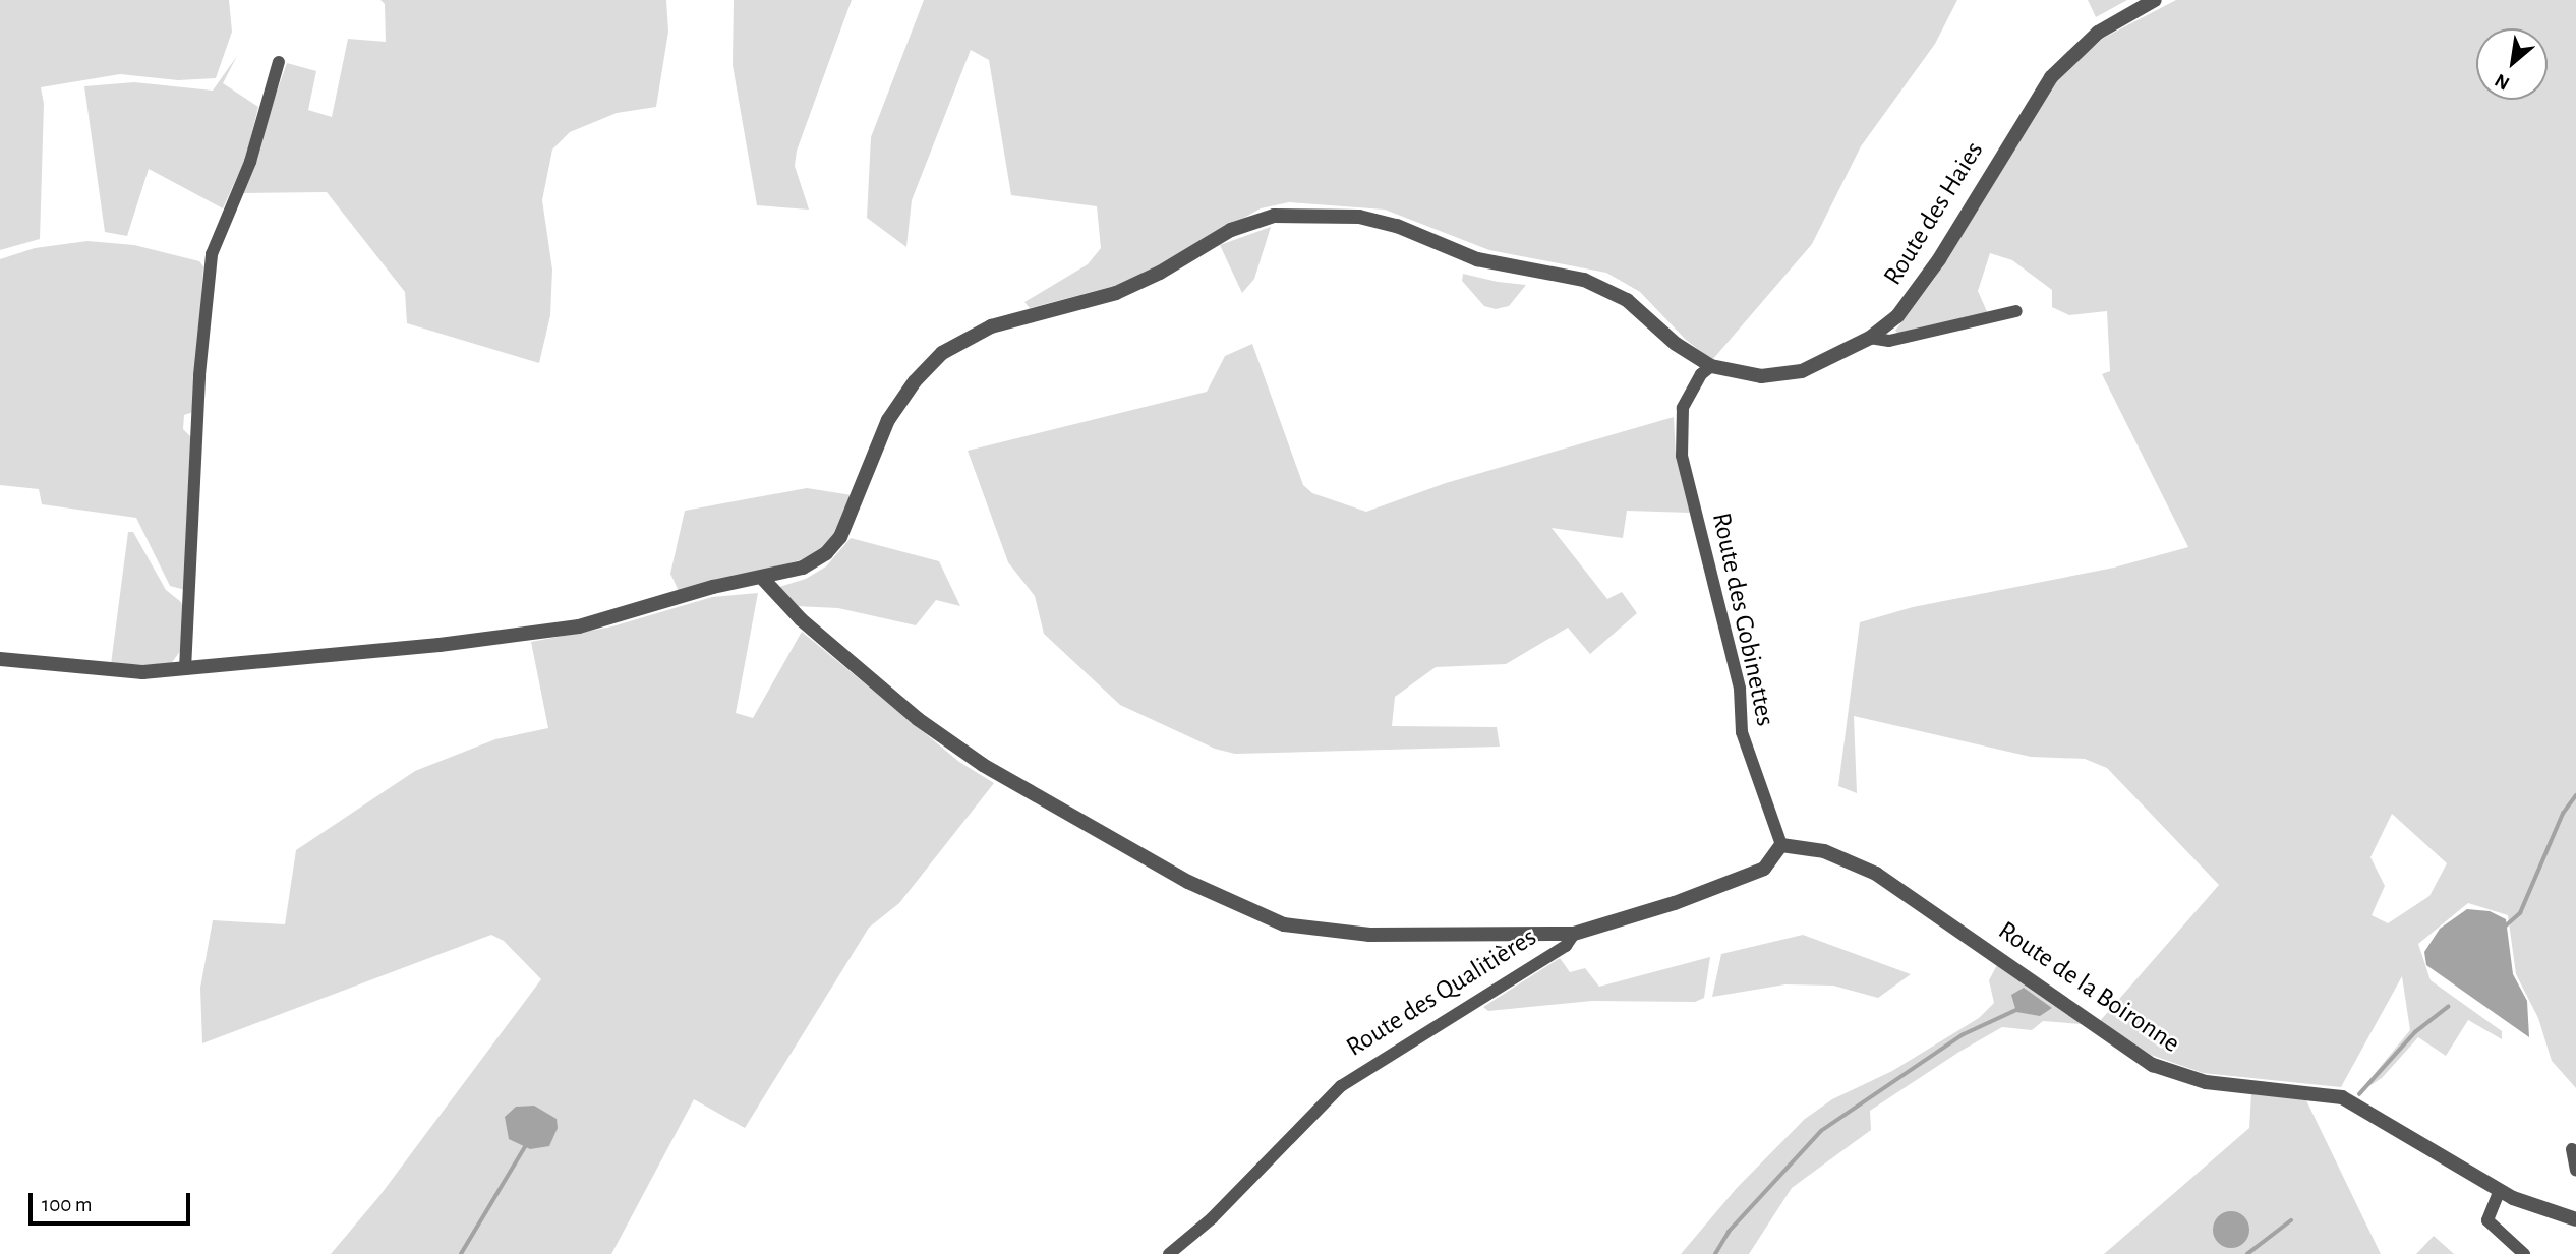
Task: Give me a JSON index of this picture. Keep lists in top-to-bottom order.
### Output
{
  "streets": {
    "street": [
      "Route des Haies",
      "Route des Gobinettes",
      "Route de la Boironne",
      "Route des Qualitières"
    ]
  },
  "crossings": [
    ["Route des Haies", "Route des Gobinettes"],
    ["Route des Gobinettes", "Route de la Boironne"],
    ["Route des Gobinettes", "Route des Qualitières"],
    ["Route de la Boironne", "Route des Qualitières"]
  ],
  "scale_bar": "100 m",
  "north": "bottom left"
}
